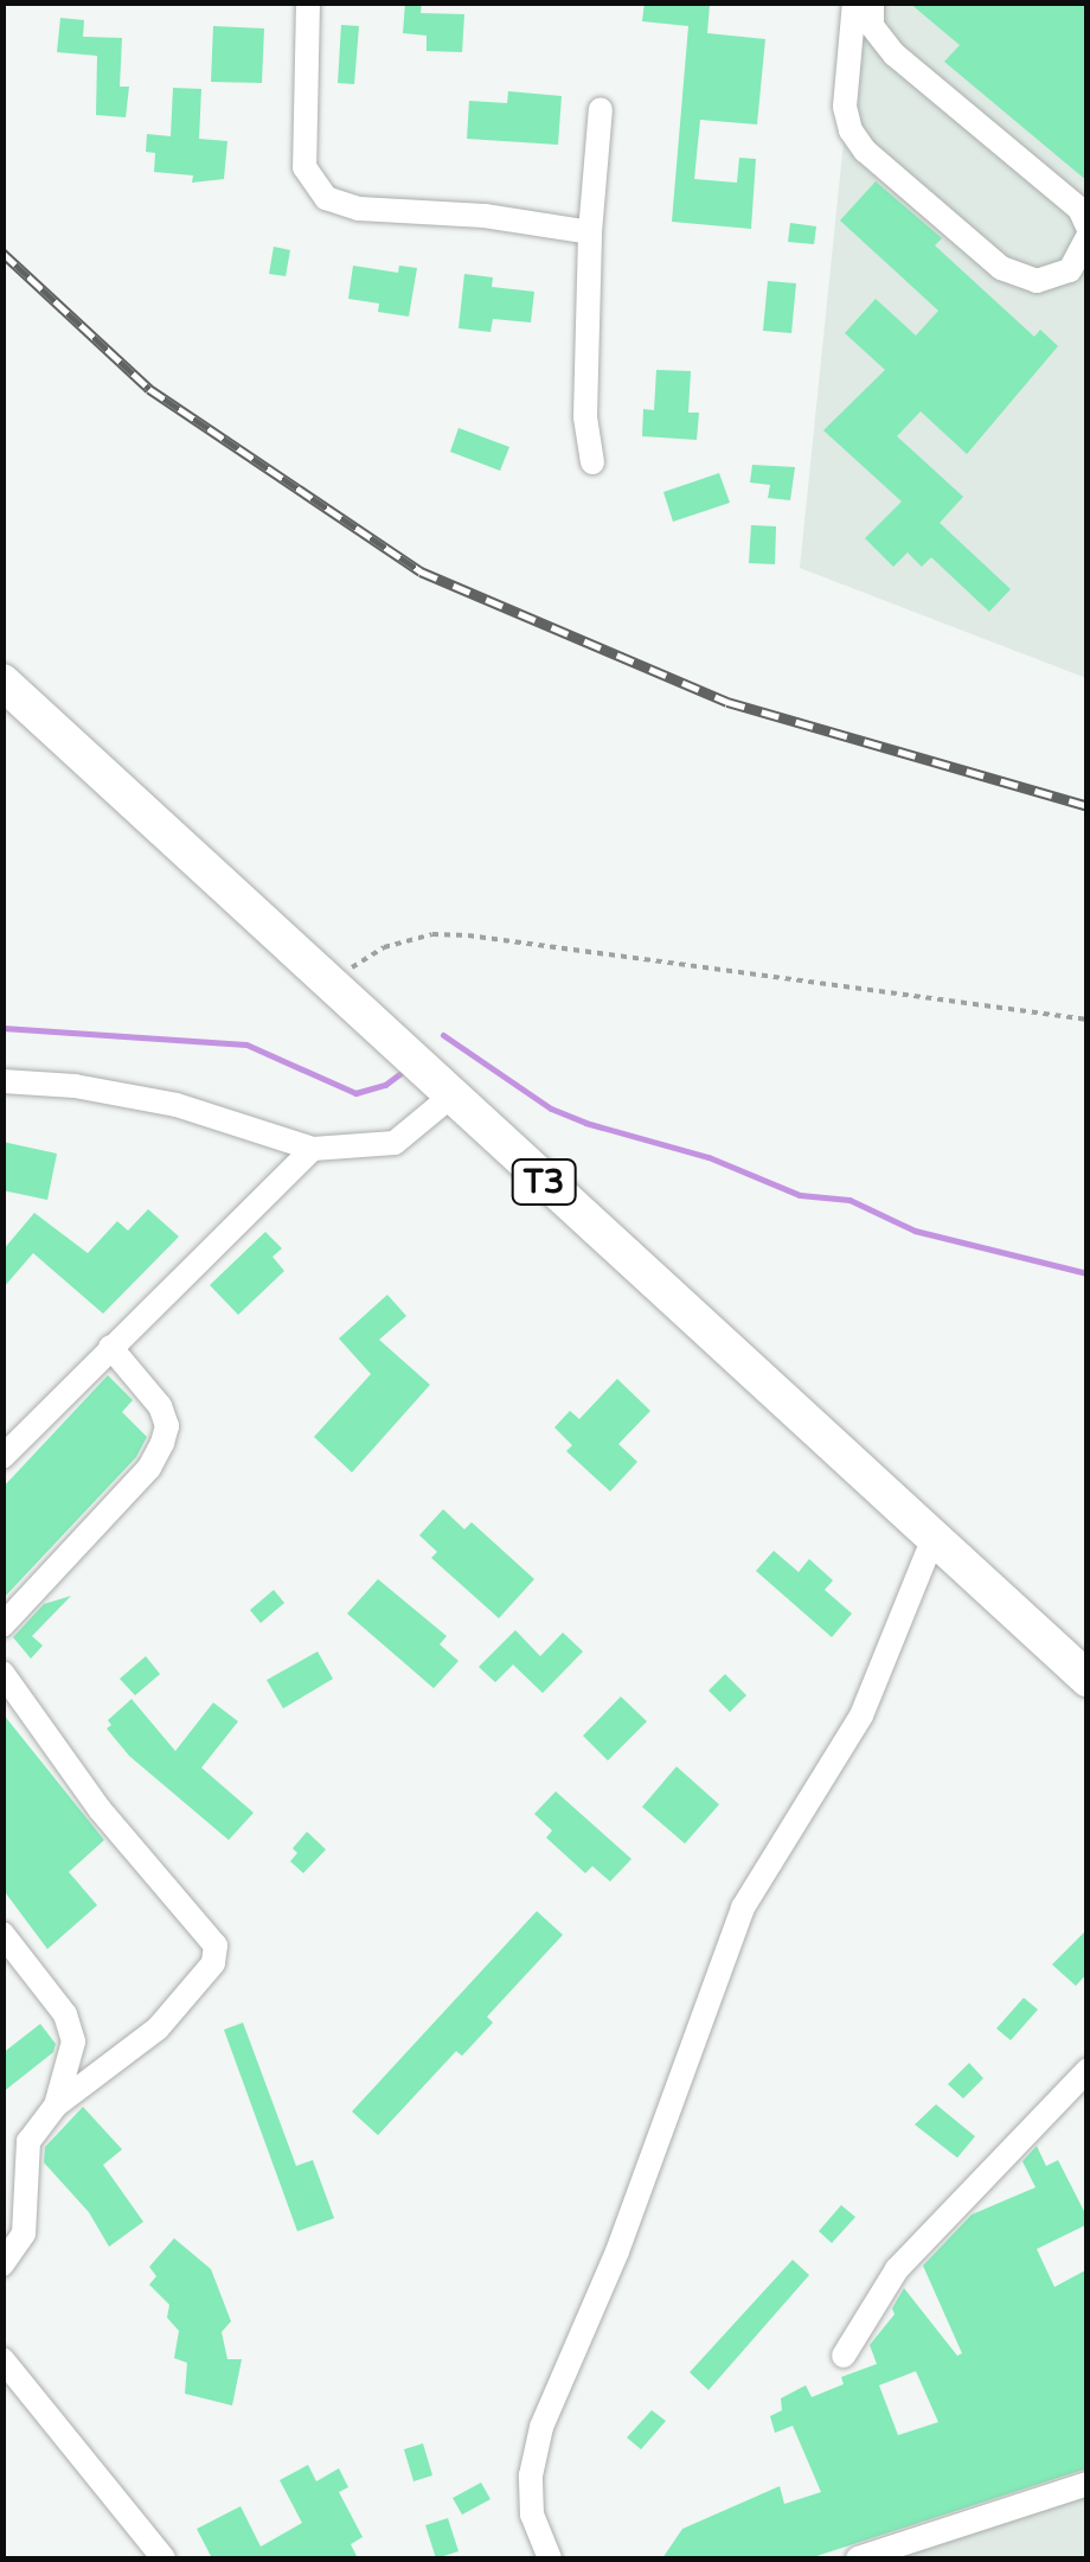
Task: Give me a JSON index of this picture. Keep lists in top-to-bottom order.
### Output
{
  "streets": {
    "highway": ["T3"]
  }
}
